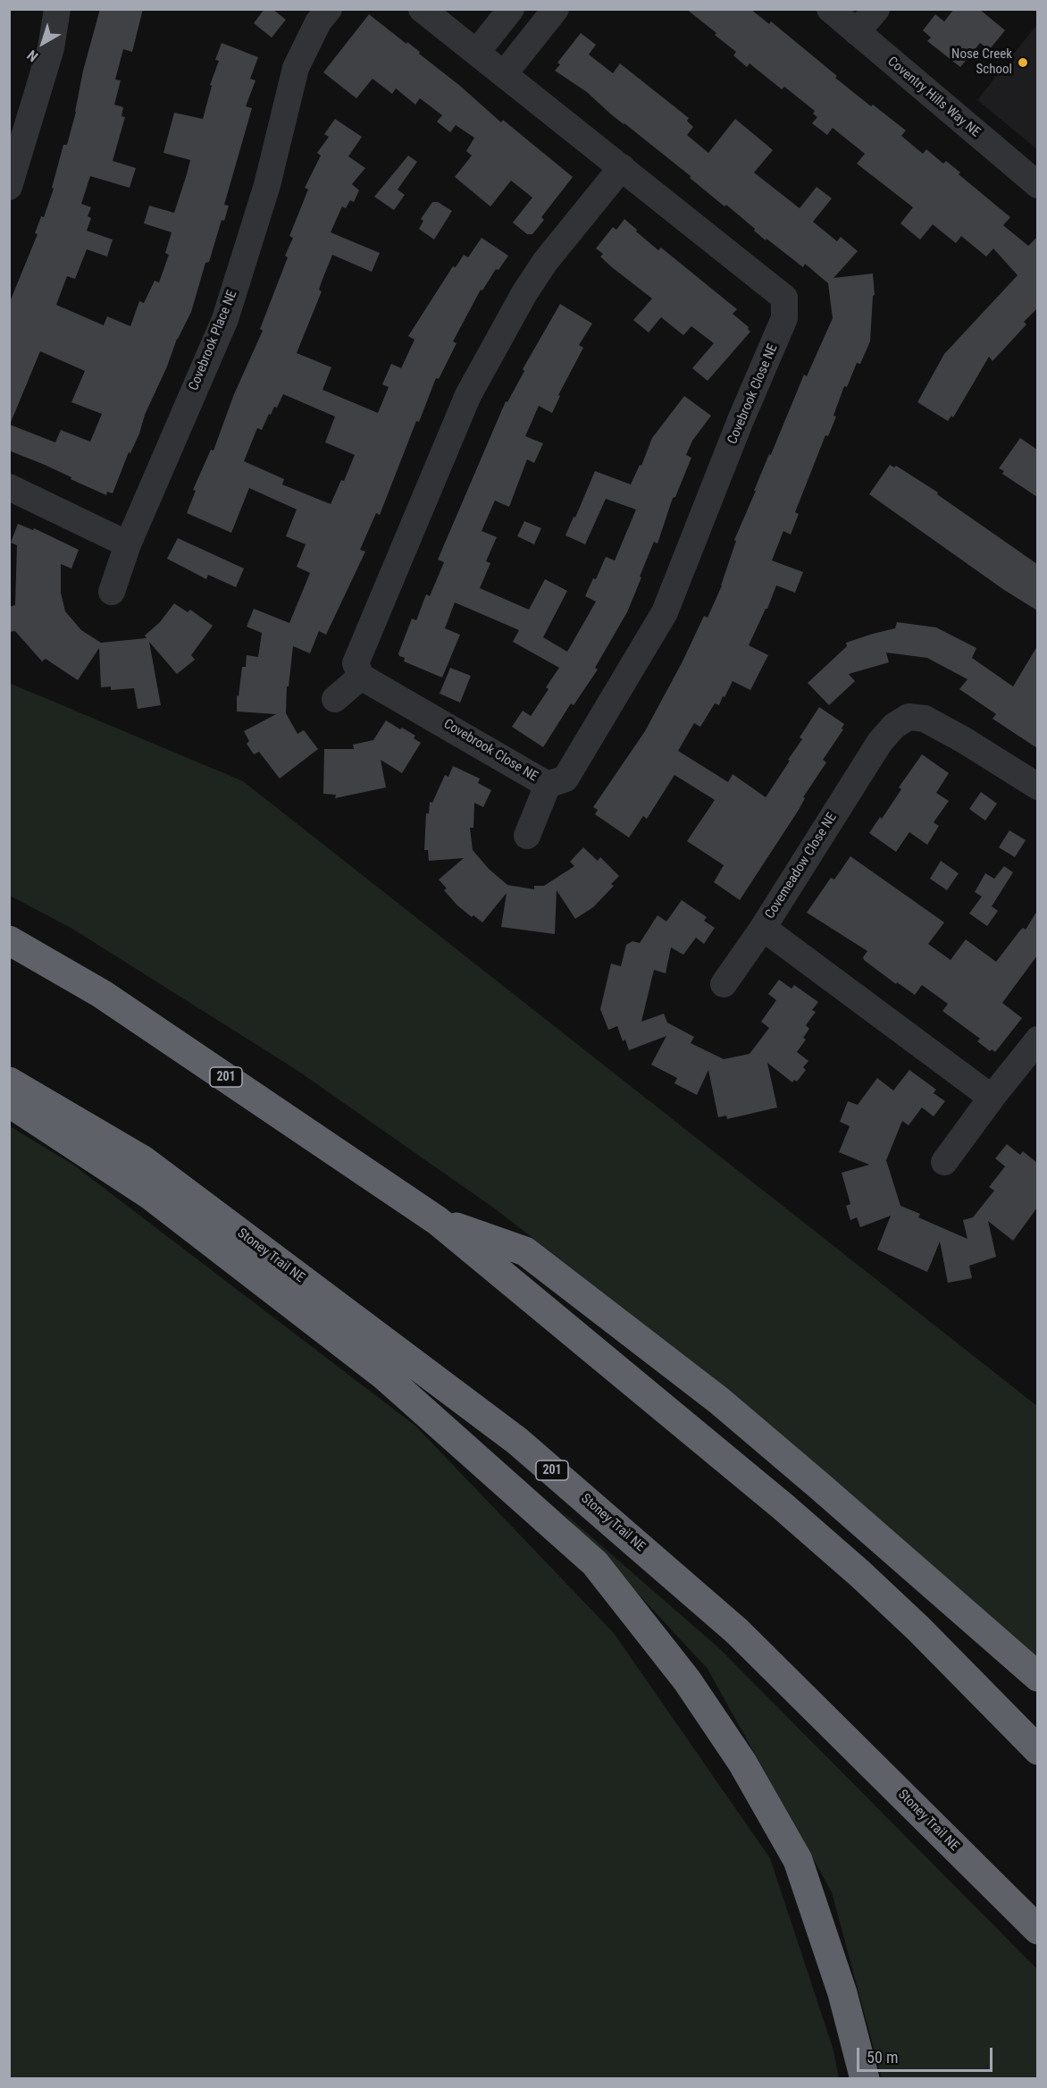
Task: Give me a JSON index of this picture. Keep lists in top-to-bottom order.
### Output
{
  "streets": {
    "highway": ["201", "Stoney Trail NE"],
    "street": [
      "Coventry Hills Way NE",
      "Covebrook Place NE",
      "Covebrook Close NE",
      "Covemeadow Close NE"
    ]
  },
  "places": ["Nose Creek School"],
  "scale_bar": "50 m",
  "north": "bottom left"
}
